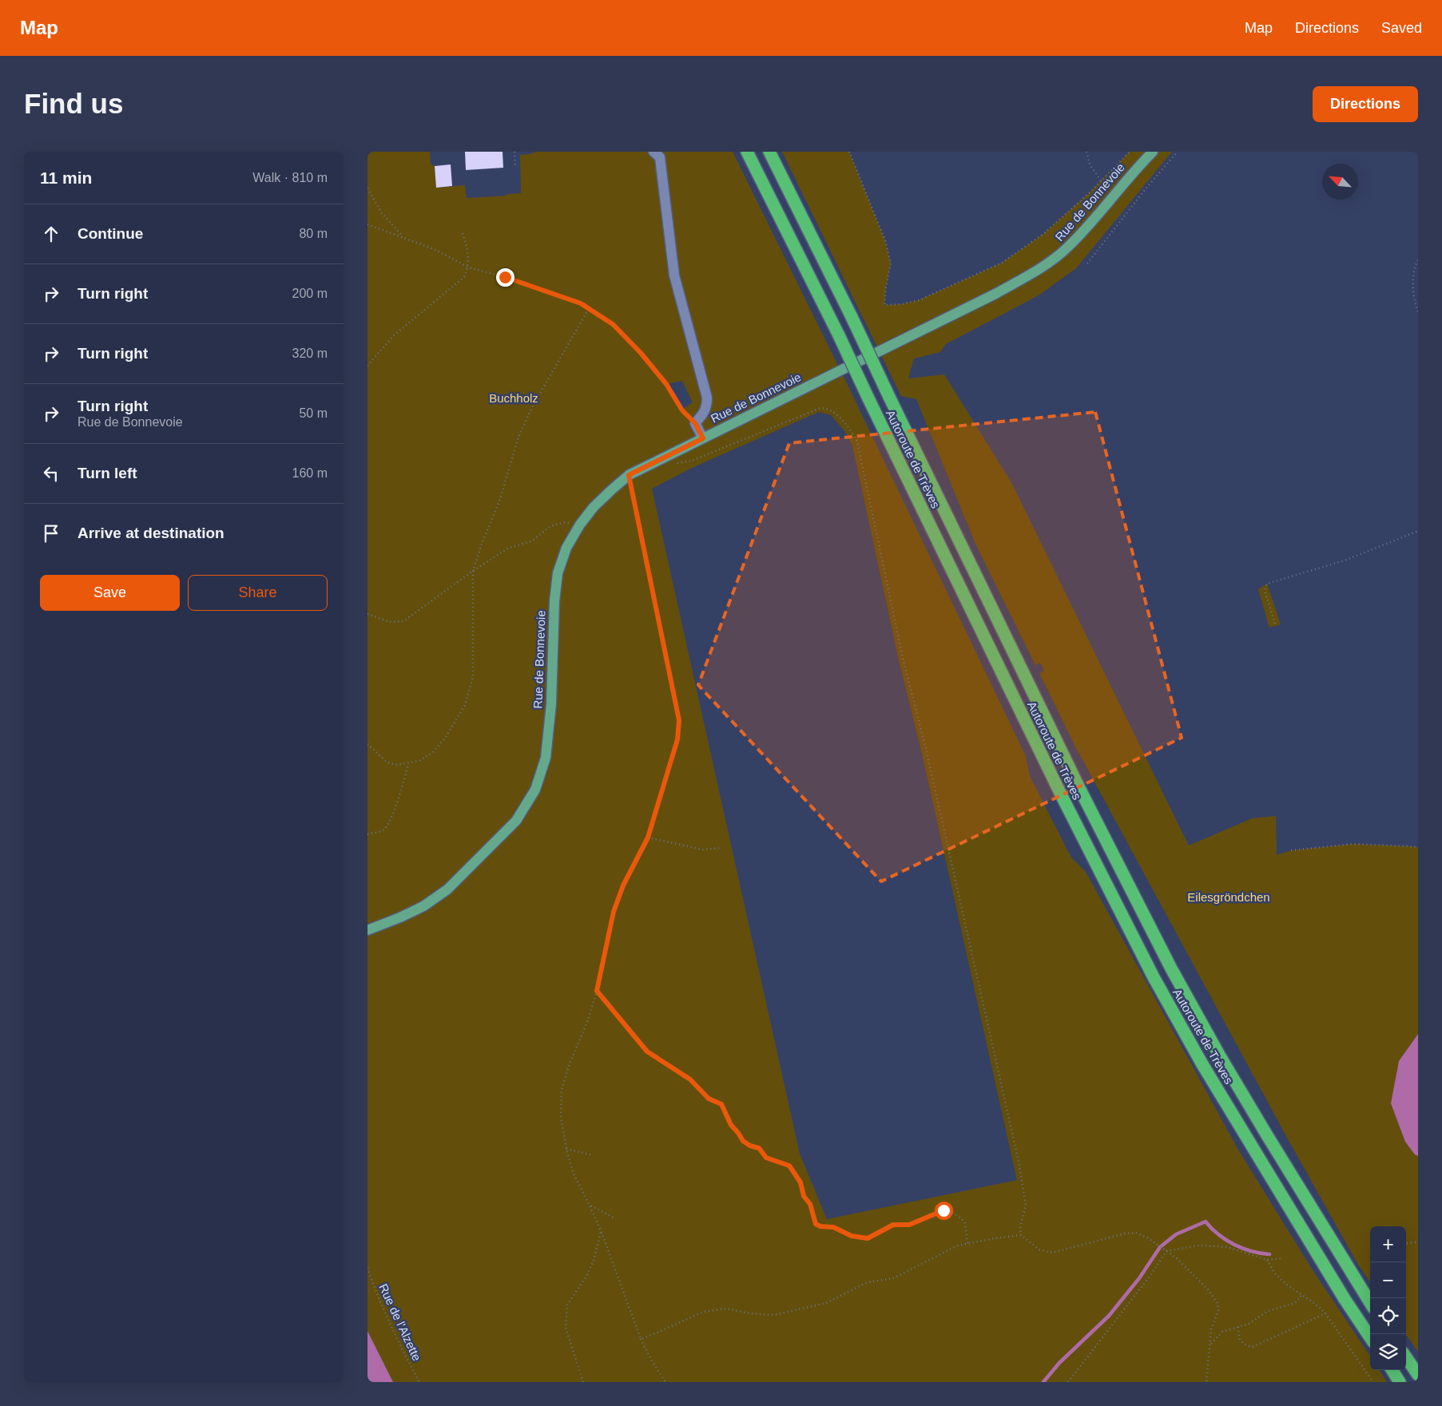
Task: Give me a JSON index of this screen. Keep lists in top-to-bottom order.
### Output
{
  "streets": {
    "highway": ["Autoroute de Trèves"],
    "main road": ["Rue de Bonnevoie"],
    "path": ["Rue de l'Alzette"]
  },
  "parks": ["Buchholz", "Eilesgröndchen"],
  "north": "top left",
  "page": {
    "header": "Map",
    "nav": ["Map", "Directions", "Saved"],
    "buttons": [
      "Directions",
      ["Save", "Share"]
    ],
    "title": "Find us",
    "heading": ["11 min", "Walk · 810 m"],
    "list": [
      ["Continue", "80 m"],
      ["Turn right", "200 m"],
      ["Turn right", "320 m"],
      ["Turn right", "Rue de Bonnevoie", "50 m"],
      ["Turn left", "160 m"],
      "Arrive at destination"
    ],
    "map_buttons": ["+", "−"]
  }
}
